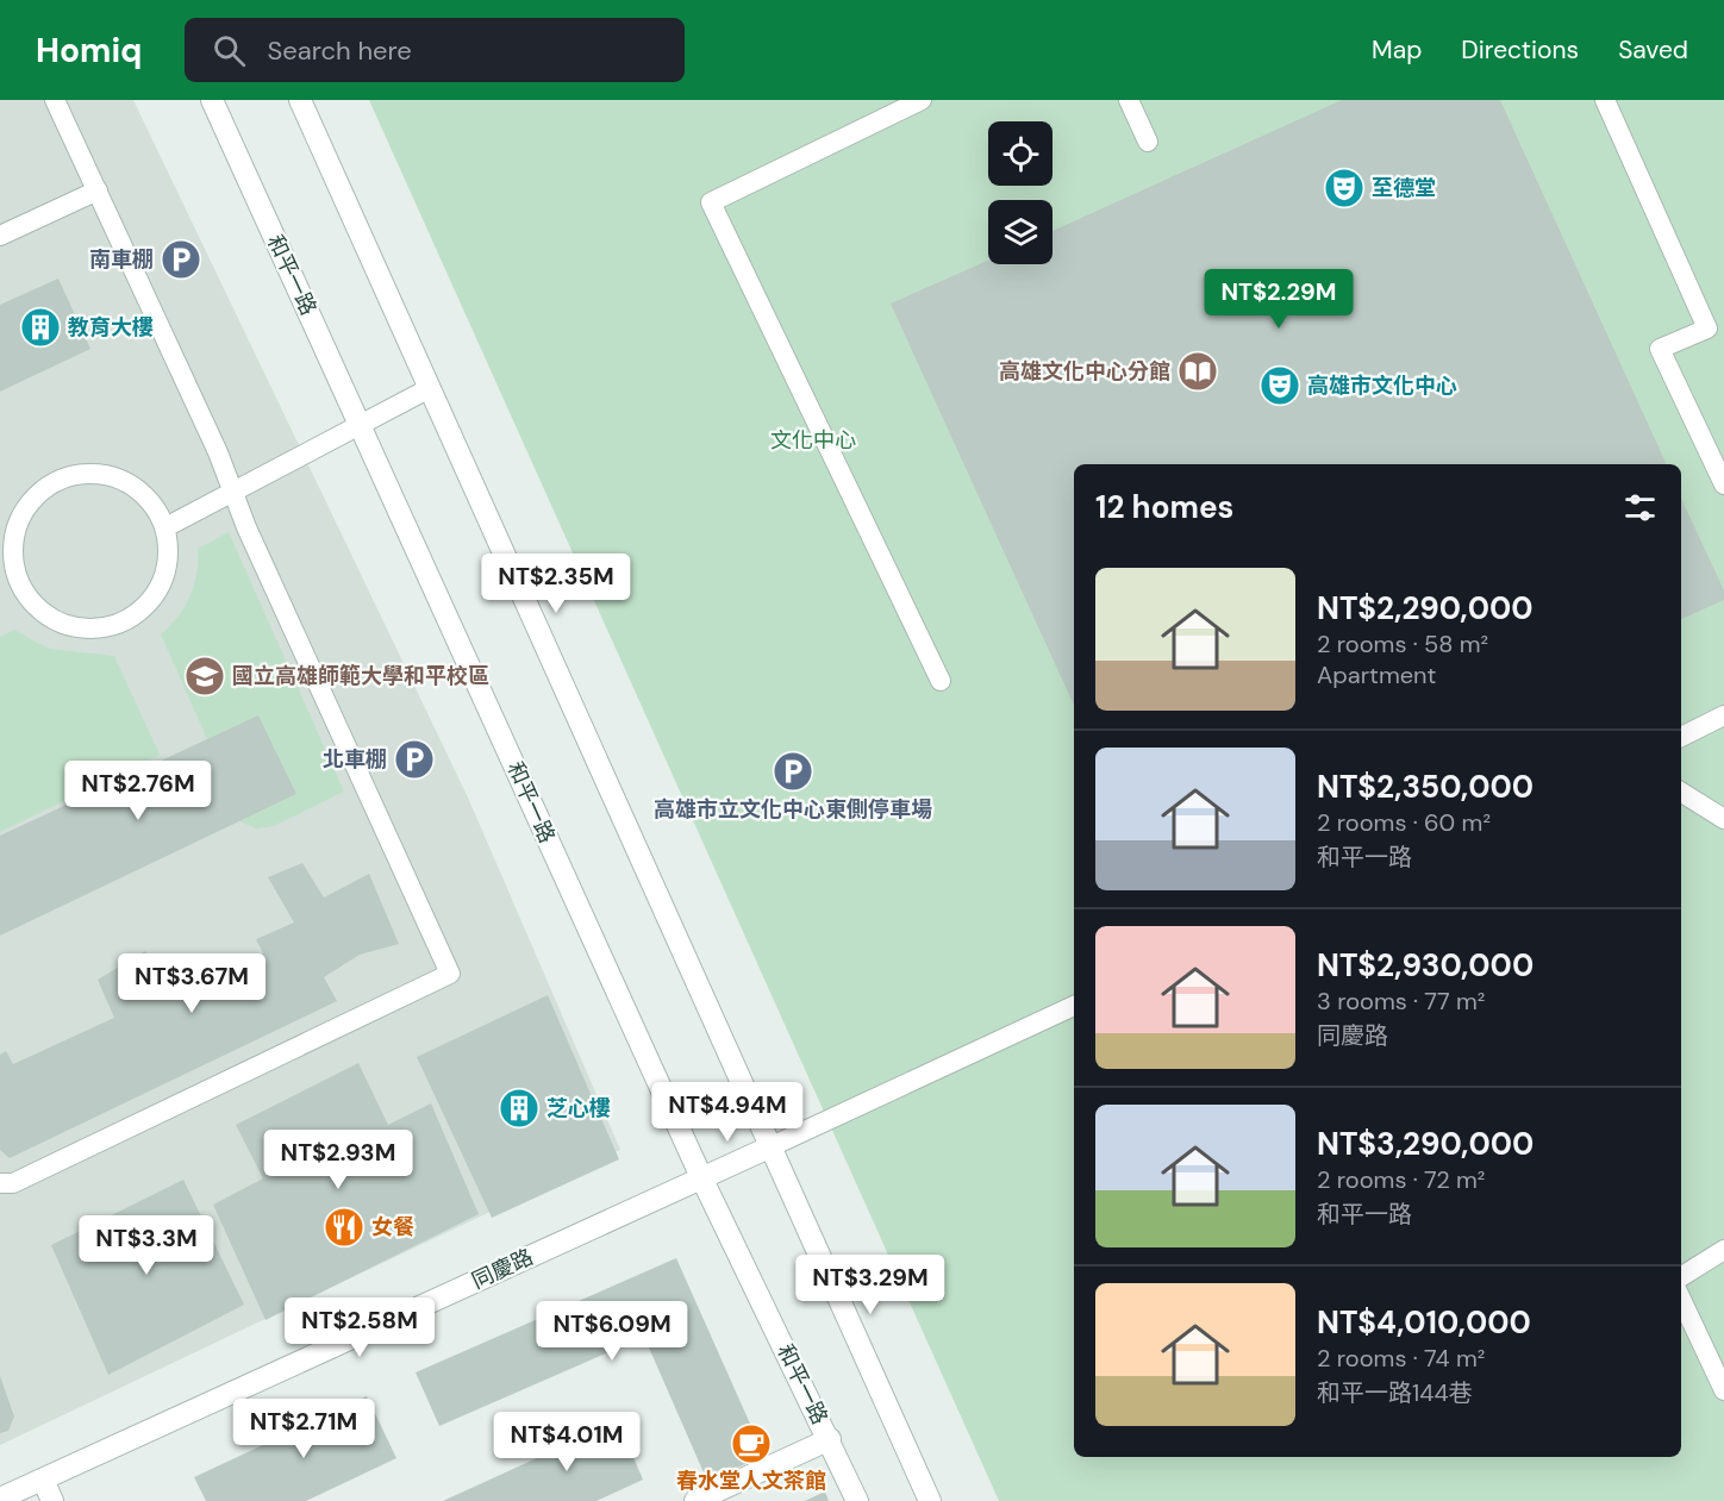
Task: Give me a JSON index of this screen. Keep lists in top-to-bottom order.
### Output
{
  "streets": {
    "street": ["和平一路", "同慶路"]
  },
  "crossings": [
    ["和平一路", "同慶路"]
  ],
  "parks": ["文化中心"],
  "places": {
    "theatre": ["至德堂", "高雄市文化中心"],
    "parking": ["南車棚", "北車棚", "高雄市立文化中心東側停車場"],
    "building": ["教育大樓", "芝心樓"],
    "library": ["高雄文化中心分館"],
    "school or university": ["國立高雄師範大學和平校區"],
    "restaurant": ["女餐"],
    "cafe": ["春水堂人文茶館"]
  },
  "page": {
    "header": "Homiq",
    "search": "Search here",
    "nav": ["Map", "Directions", "Saved"],
    "price": [
      "NT$2.29M",
      "NT$2.35M",
      "NT$2.76M",
      "NT$3.67M",
      "NT$4.94M",
      "NT$2.93M",
      "NT$3.3M",
      "NT$3.29M",
      "NT$2.58M",
      "NT$6.09M",
      "NT$2.71M",
      "NT$4.01M"
    ],
    "heading": "12 homes",
    "list": [
      {
        "name": "NT$2,290,000",
        "note": "2 rooms · 58 m² · Apartment"
      },
      {
        "name": "NT$2,350,000",
        "note": "2 rooms · 60 m² · 和平一路"
      },
      {
        "name": "NT$2,930,000",
        "note": "3 rooms · 77 m² · 同慶路"
      },
      {
        "name": "NT$3,290,000",
        "note": "2 rooms · 72 m² · 和平一路"
      },
      {
        "name": "NT$4,010,000",
        "note": "2 rooms · 74 m² · 和平一路144巷"
      }
    ]
  }
}
